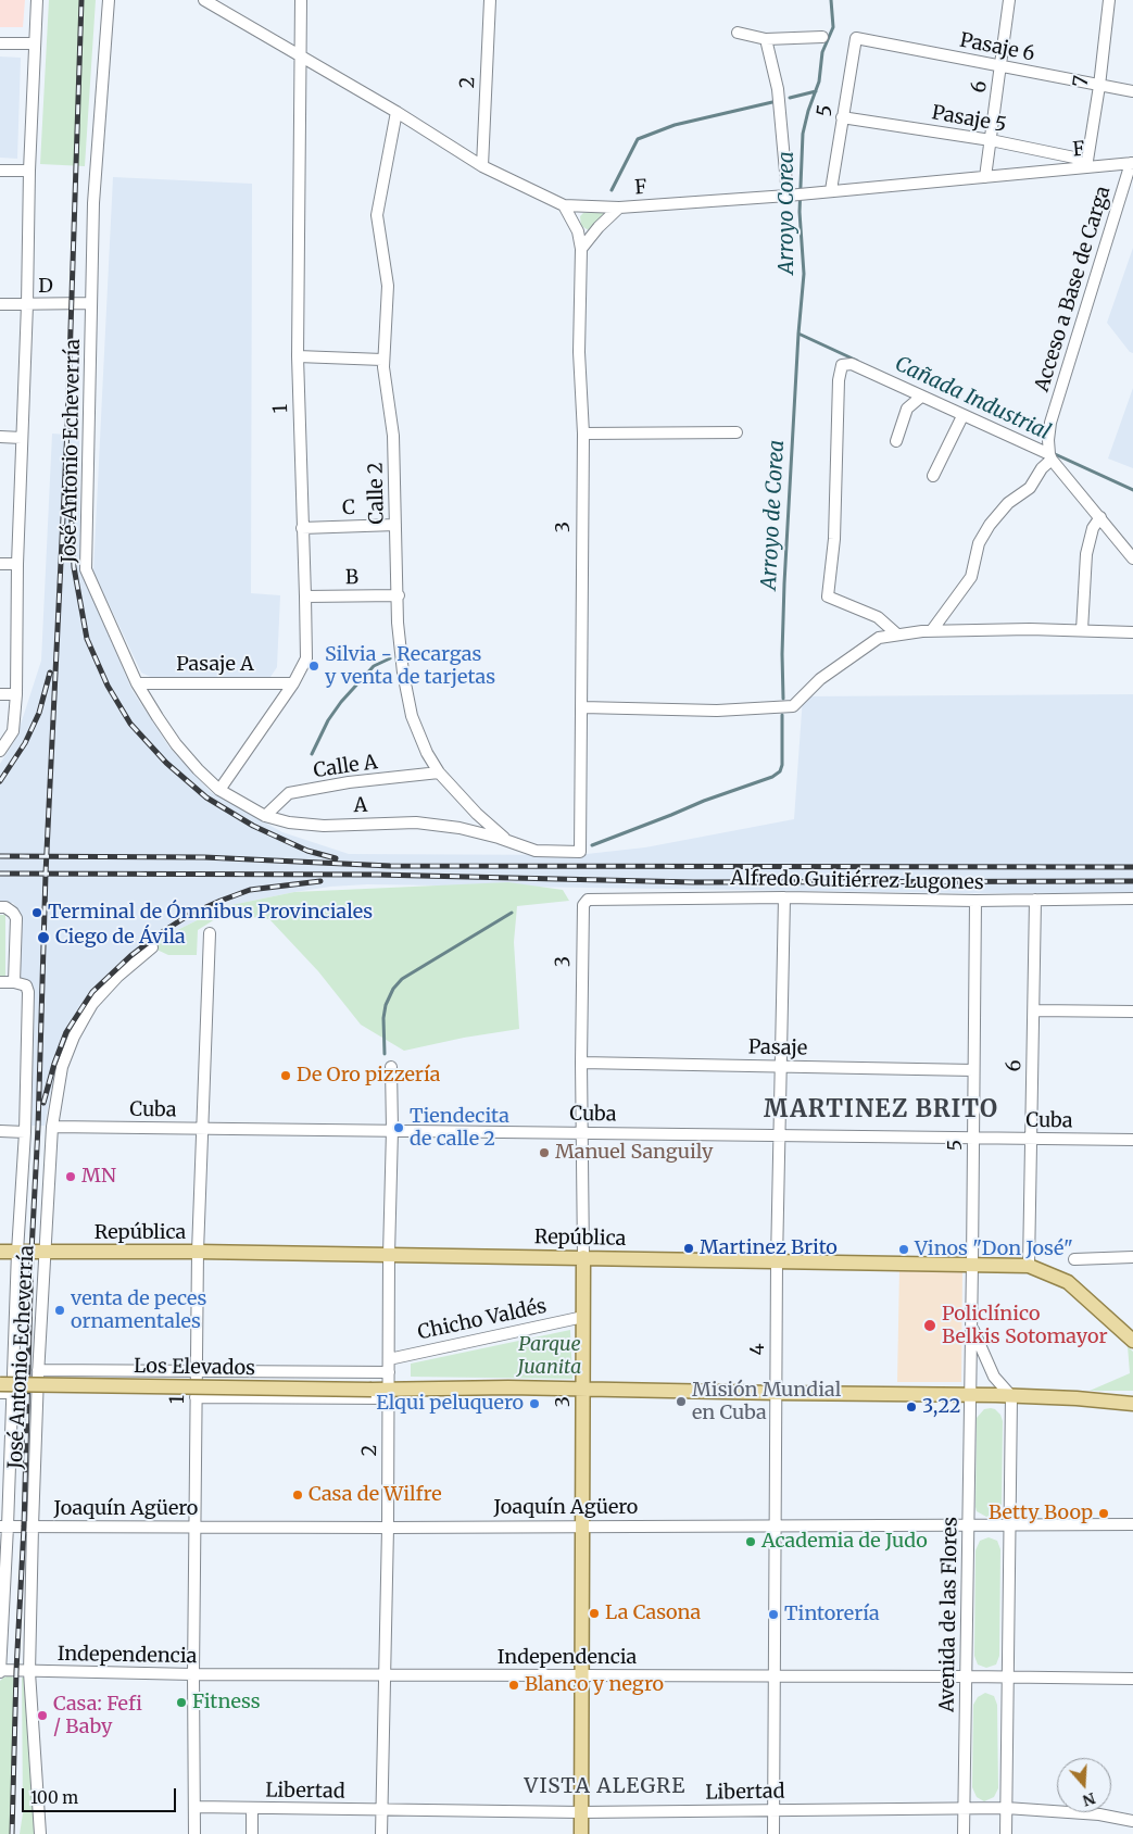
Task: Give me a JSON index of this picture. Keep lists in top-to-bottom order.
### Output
{
  "streets": {
    "main road": ["3", "República", "Los Elevados"],
    "street": [
      "Pasaje 6",
      "7",
      "2",
      "6",
      "5",
      "Pasaje 5",
      "F",
      "D",
      "Acceso a Base de Carga",
      "1",
      "José Antonio Echeverría",
      "Calle 2",
      "C",
      "B",
      "Pasaje A",
      "Calle A",
      "A",
      "Alfredo Guitiérrez Lugones",
      "Pasaje",
      "Cuba",
      "Chicho Valdés",
      "4",
      "Joaquín Agüero",
      "Avenida de las Flores",
      "Independencia",
      "Libertad"
    ]
  },
  "crossings": [
    ["Pasaje 6", "7"],
    ["Pasaje 6", "6"],
    ["Pasaje 6", "5"],
    ["7", "Pasaje 5"],
    ["7", "F"],
    ["2", "F"],
    ["2", "Cuba"],
    ["2", "República"],
    ["2", "Chicho Valdés"],
    ["2", "Los Elevados"],
    ["2", "Joaquín Agüero"],
    ["2", "Independencia"],
    ["2", "Libertad"],
    ["6", "Pasaje 5"],
    ["6", "F"],
    ["6", "Alfredo Guitiérrez Lugones"],
    ["6", "Cuba"],
    ["6", "República"],
    ["5", "Pasaje 5"],
    ["5", "F"],
    ["5", "Alfredo Guitiérrez Lugones"],
    ["5", "Pasaje"],
    ["5", "Cuba"],
    ["5", "República"],
    ["5", "Los Elevados"],
    ["5", "Avenida de las Flores"],
    ["Pasaje 5", "F"],
    ["F", "Acceso a Base de Carga"],
    ["F", "1"],
    ["F", "Calle 2"],
    ["F", "3"],
    ["D", "José Antonio Echeverría"],
    ["1", "José Antonio Echeverría"],
    ["1", "C"],
    ["1", "B"],
    ["1", "Pasaje A"],
    ["1", "A"],
    ["1", "Cuba"],
    ["1", "República"],
    ["1", "Joaquín Agüero"],
    ["1", "Independencia"],
    ["1", "Libertad"],
    ["José Antonio Echeverría", "Pasaje A"],
    ["José Antonio Echeverría", "A"],
    ["José Antonio Echeverría", "Cuba"],
    ["José Antonio Echeverría", "República"],
    ["José Antonio Echeverría", "Joaquín Agüero"],
    ["José Antonio Echeverría", "Independencia"],
    ["Calle 2", "C"],
    ["Calle 2", "B"],
    ["Calle 2", "Calle A"],
    ["Calle 2", "A"],
    ["3", "A"],
    ["3", "Alfredo Guitiérrez Lugones"],
    ["3", "Pasaje"],
    ["3", "Cuba"],
    ["3", "República"],
    ["3", "Chicho Valdés"],
    ["3", "Los Elevados"],
    ["3", "Joaquín Agüero"],
    ["3", "Independencia"],
    ["3", "Libertad"],
    ["Calle A", "A"],
    ["Alfredo Guitiérrez Lugones", "4"],
    ["Pasaje", "4"],
    ["Cuba", "4"],
    ["República", "4"],
    ["4", "Los Elevados"],
    ["4", "Joaquín Agüero"],
    ["4", "Independencia"],
    ["4", "Libertad"],
    ["Los Elevados", "Avenida de las Flores"],
    ["Joaquín Agüero", "Avenida de las Flores"],
    ["Avenida de las Flores", "Independencia"],
    ["Avenida de las Flores", "Libertad"]
  ],
  "districts": ["MARTINEZ BRITO", "VISTA ALEGRE"],
  "water": ["Arroyo Corea", "Cañada Industrial", "Arroyo de Corea"],
  "parks": ["Parque Juanita"],
  "places": [
    "Silvia - Recargas y venta de tarjetas",
    "Terminal de Ómnibus Provinciales",
    "Ciego de Ávila",
    "De Oro pizzería",
    "Tiendecita de calle 2",
    "Manuel Sanguily",
    "MN",
    "Martinez Brito",
    "Vinos \"Don José\"",
    "venta de peces ornamentales",
    "Policlínico Belkis Sotomayor",
    "Misión Mundial en Cuba",
    "Elqui peluquero",
    "3,22",
    "Casa de Wilfre",
    "Betty Boop",
    "Academia de Judo",
    "La Casona",
    "Tintorería",
    "Blanco y negro",
    "Fitness",
    "Casa: Fefi / Baby"
  ],
  "scale_bar": "100 m",
  "north": "bottom"
}
